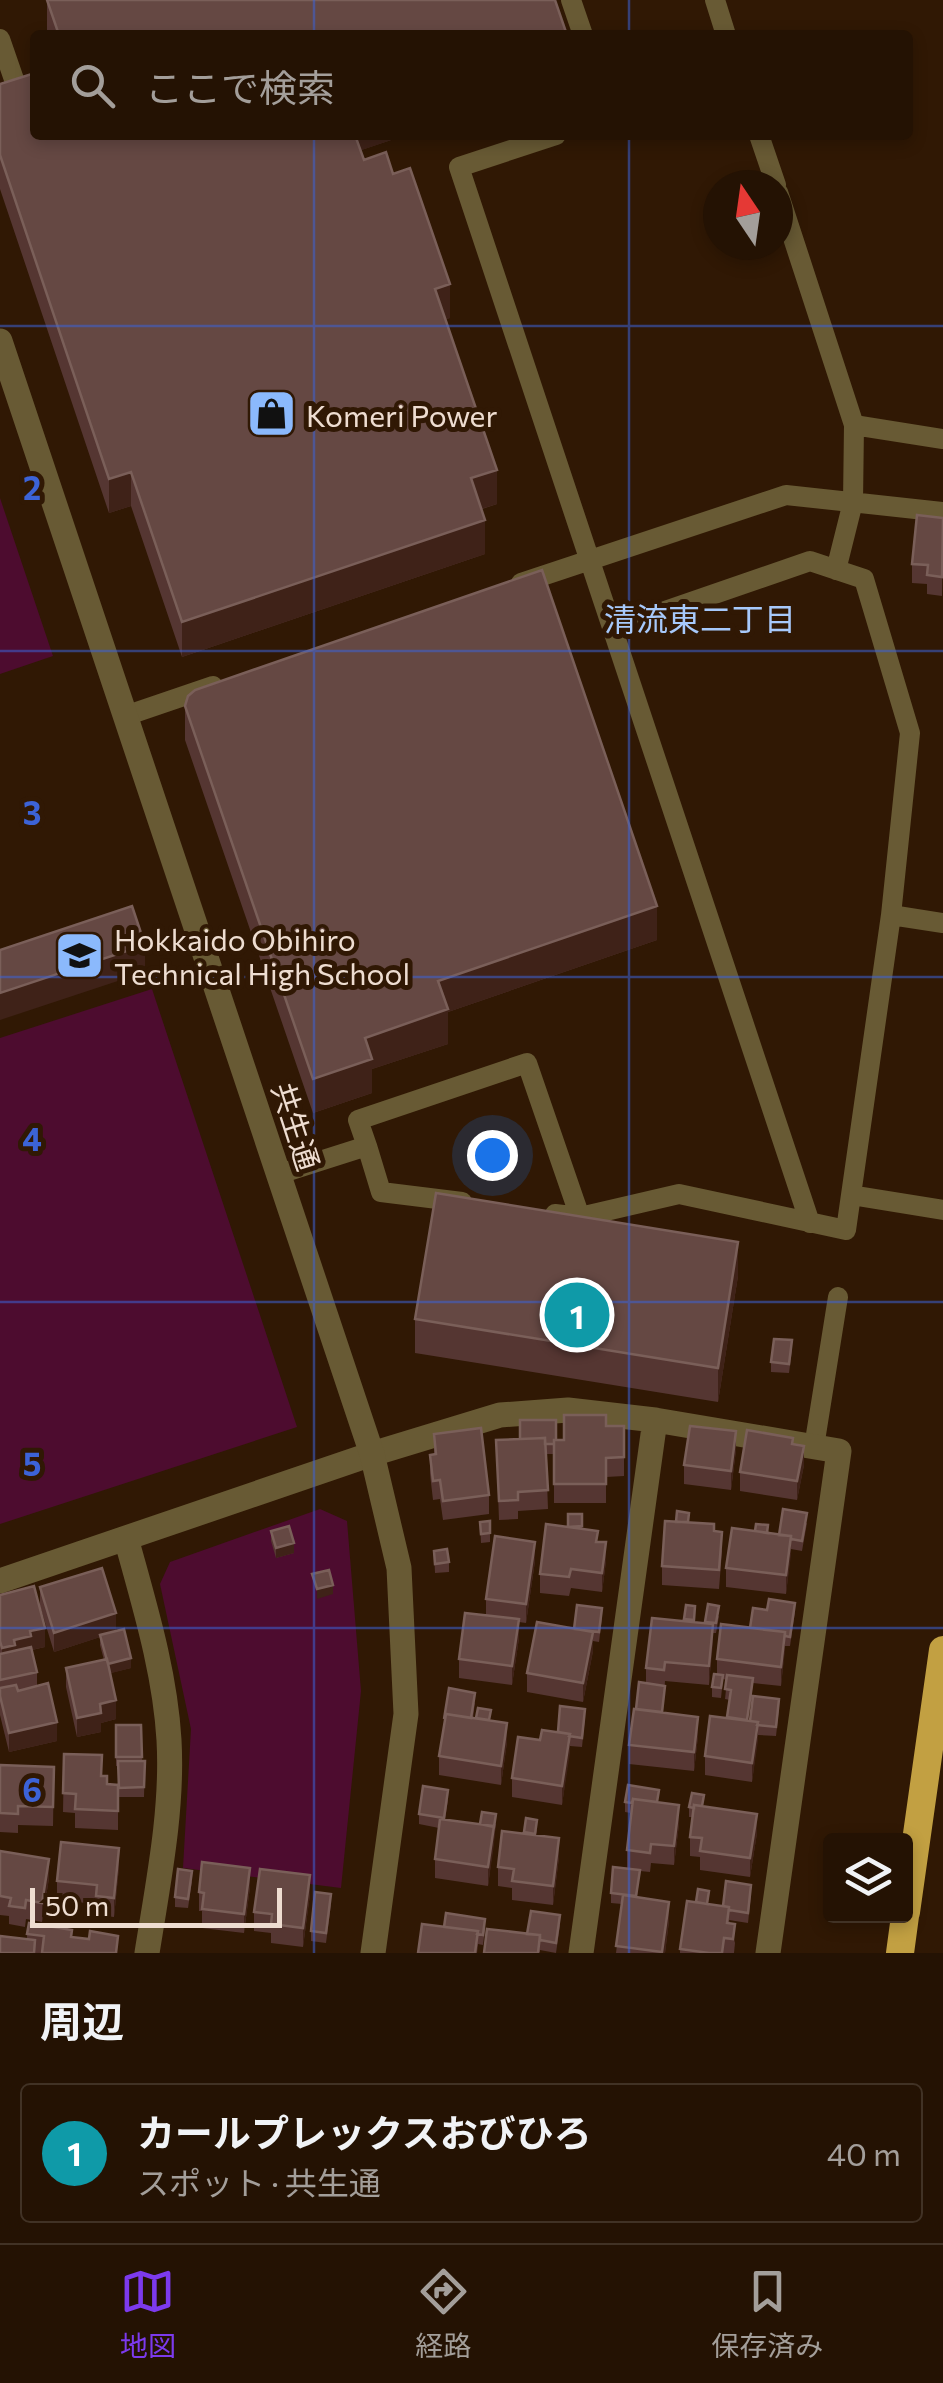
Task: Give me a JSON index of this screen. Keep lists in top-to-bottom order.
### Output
{
  "streets": {
    "street": ["共生通"]
  },
  "districts": ["清流東二丁目"],
  "places": {
    "shop": ["Komeri Power"],
    "school or university": ["Hokkaido Obihiro Technical High School"]
  },
  "scale_bar": "50 m",
  "north": "top",
  "page": {
    "search": "ここで検索",
    "pins": "1",
    "scale": "50 m",
    "heading": "周辺",
    "list": [
      {
        "mark": "1",
        "name": "カールプレックスおびひろ",
        "note": "スポット · 共生通",
        "value": "40 m"
      }
    ],
    "nav": ["地図", "経路", "保存済み"]
  },
  "grid": {
    "rows": [
      "2",
      "3",
      "4",
      "5",
      "6"
    ]
  }
}
